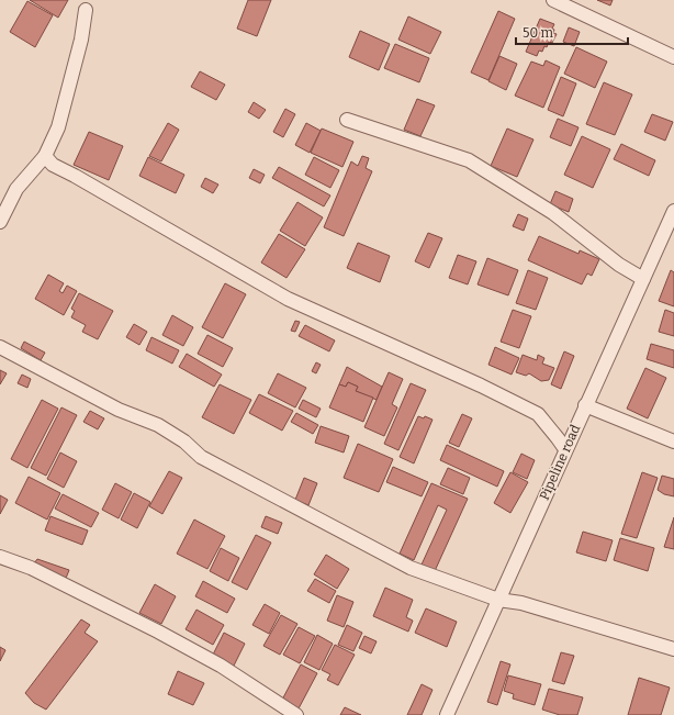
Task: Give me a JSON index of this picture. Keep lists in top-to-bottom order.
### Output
{
  "streets": {
    "street": ["Pipeline road"]
  },
  "scale_bar": "50 m"
}
